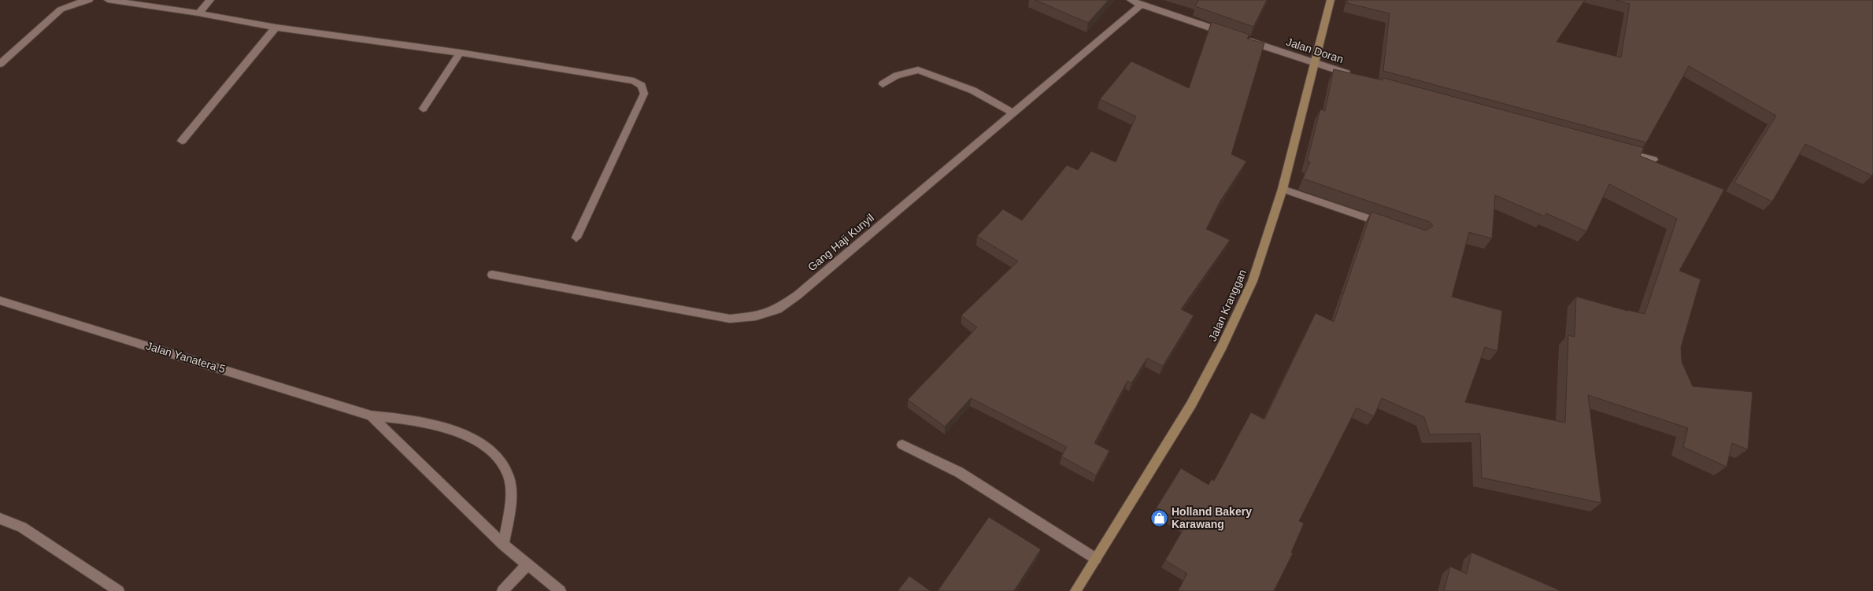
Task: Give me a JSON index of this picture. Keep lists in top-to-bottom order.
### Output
{
  "streets": {
    "main road": ["Jalan Kranggan"],
    "street": ["Jalan Doran", "Gang Haji Kunyil", "Jalan Yanatera 5"]
  },
  "crossings": [
    ["Jalan Doran", "Jalan Kranggan"]
  ],
  "places": {
    "shop": ["Holland Bakery Karawang"]
  }
}
